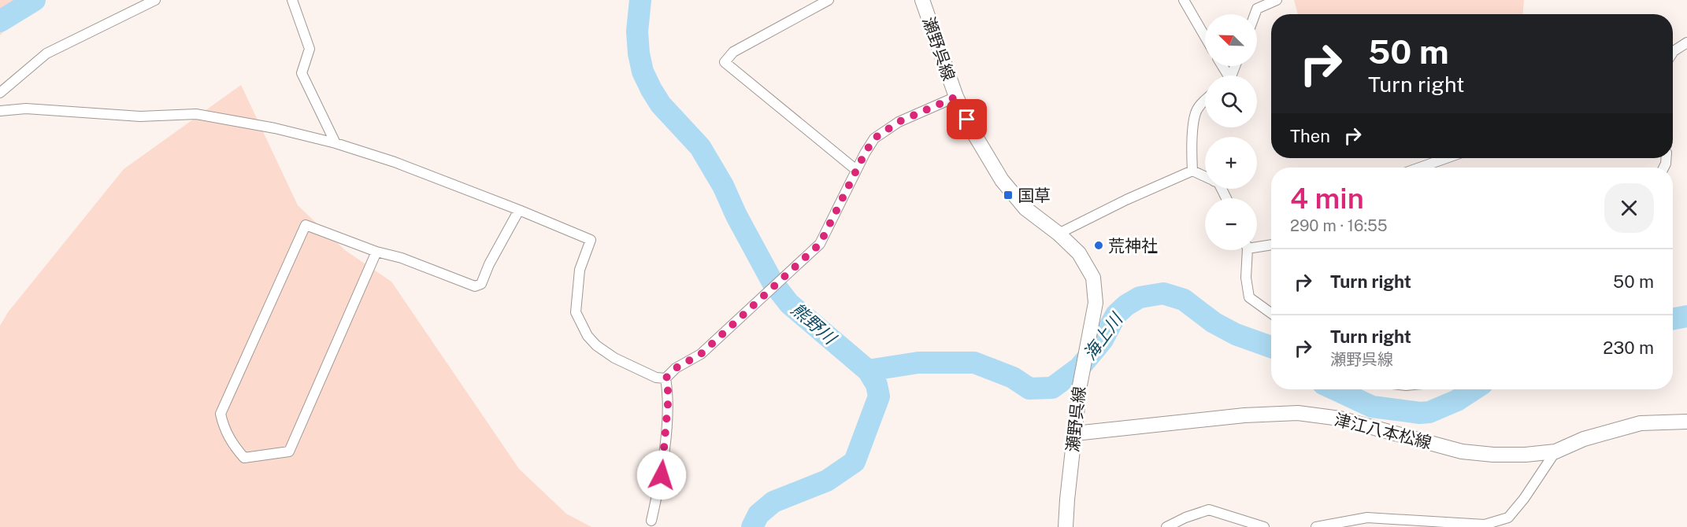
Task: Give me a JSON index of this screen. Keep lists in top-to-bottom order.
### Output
{
  "streets": {
    "main road": ["瀬野呉線", "津江八本松線"]
  },
  "crossings": [
    ["瀬野呉線", "津江八本松線"]
  ],
  "water": ["熊野川", "海上川"],
  "places": {
    "transit": ["国草"],
    "other": ["荒神社"]
  },
  "north": "top left",
  "page": {
    "map_buttons": ["+", "−"],
    "turn": ["50 m", "Turn right"],
    "then": "Then",
    "heading": ["4 min", "290 m · 16:55"],
    "list": [
      {
        "name": "Turn right",
        "value": "50 m"
      },
      {
        "name": "Turn right",
        "note": "瀬野呉線",
        "value": "230 m"
      }
    ]
  }
}
